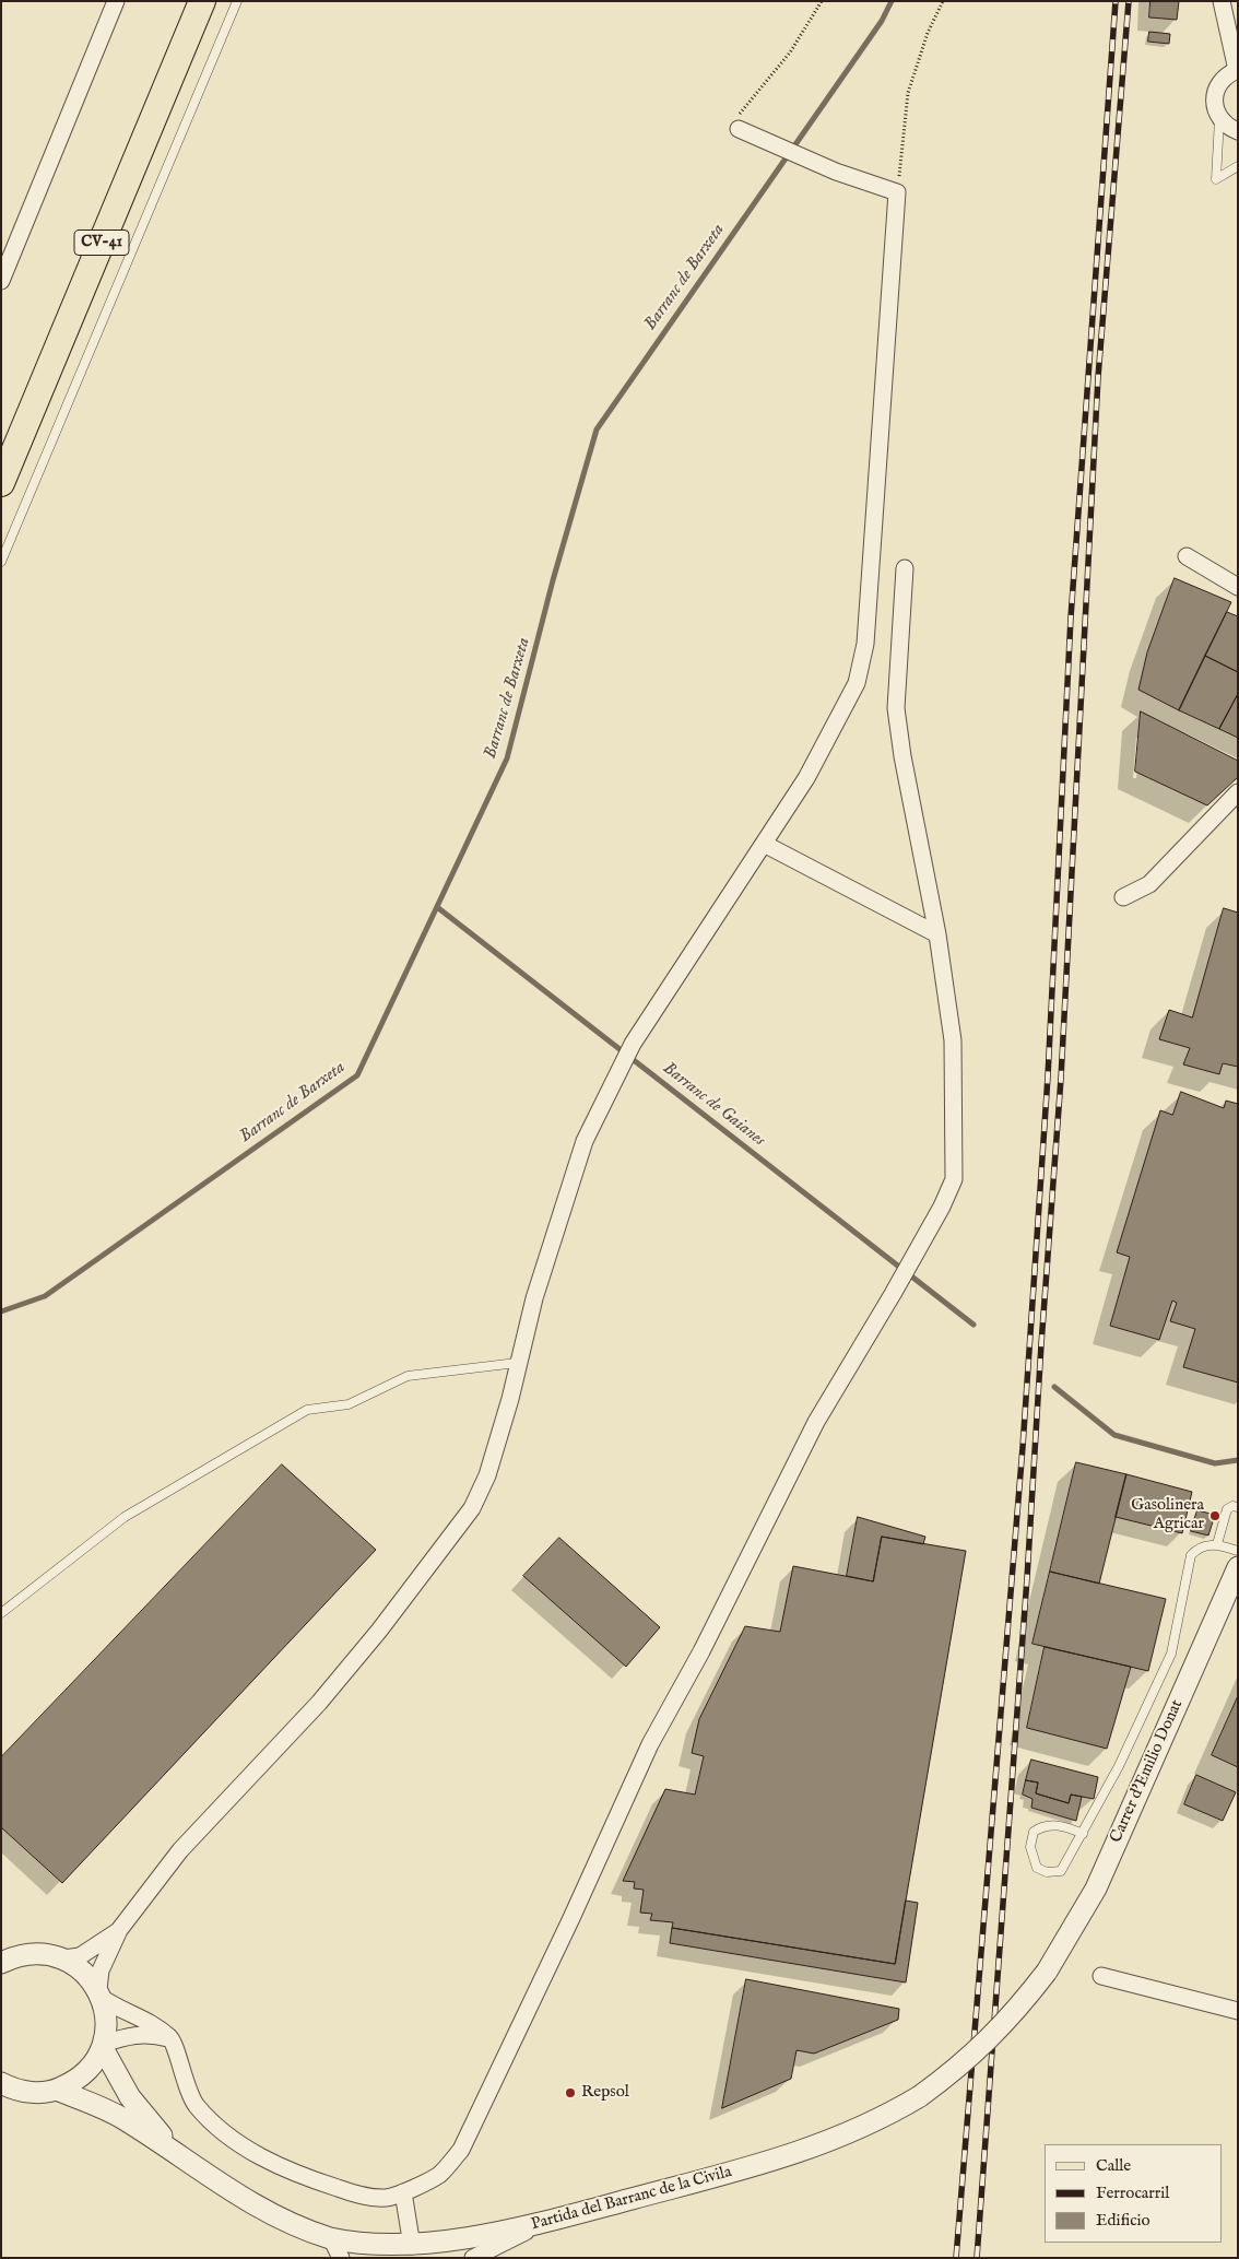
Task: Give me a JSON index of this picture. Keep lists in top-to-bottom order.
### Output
{
  "streets": {
    "main road": ["CV-41"],
    "street": ["Carrer d'Emilio Donat", "Partida del Barranc de la Civila"]
  },
  "crossings": [
    ["Carrer d'Emilio Donat", "Partida del Barranc de la Civila"]
  ],
  "water": ["Barranc de Barxeta", "Barranc de Gaianes"],
  "places": ["Gasolinera Agricar", "Repsol"],
  "legend": ["Calle", "Ferrocarril", "Edificio"]
}
